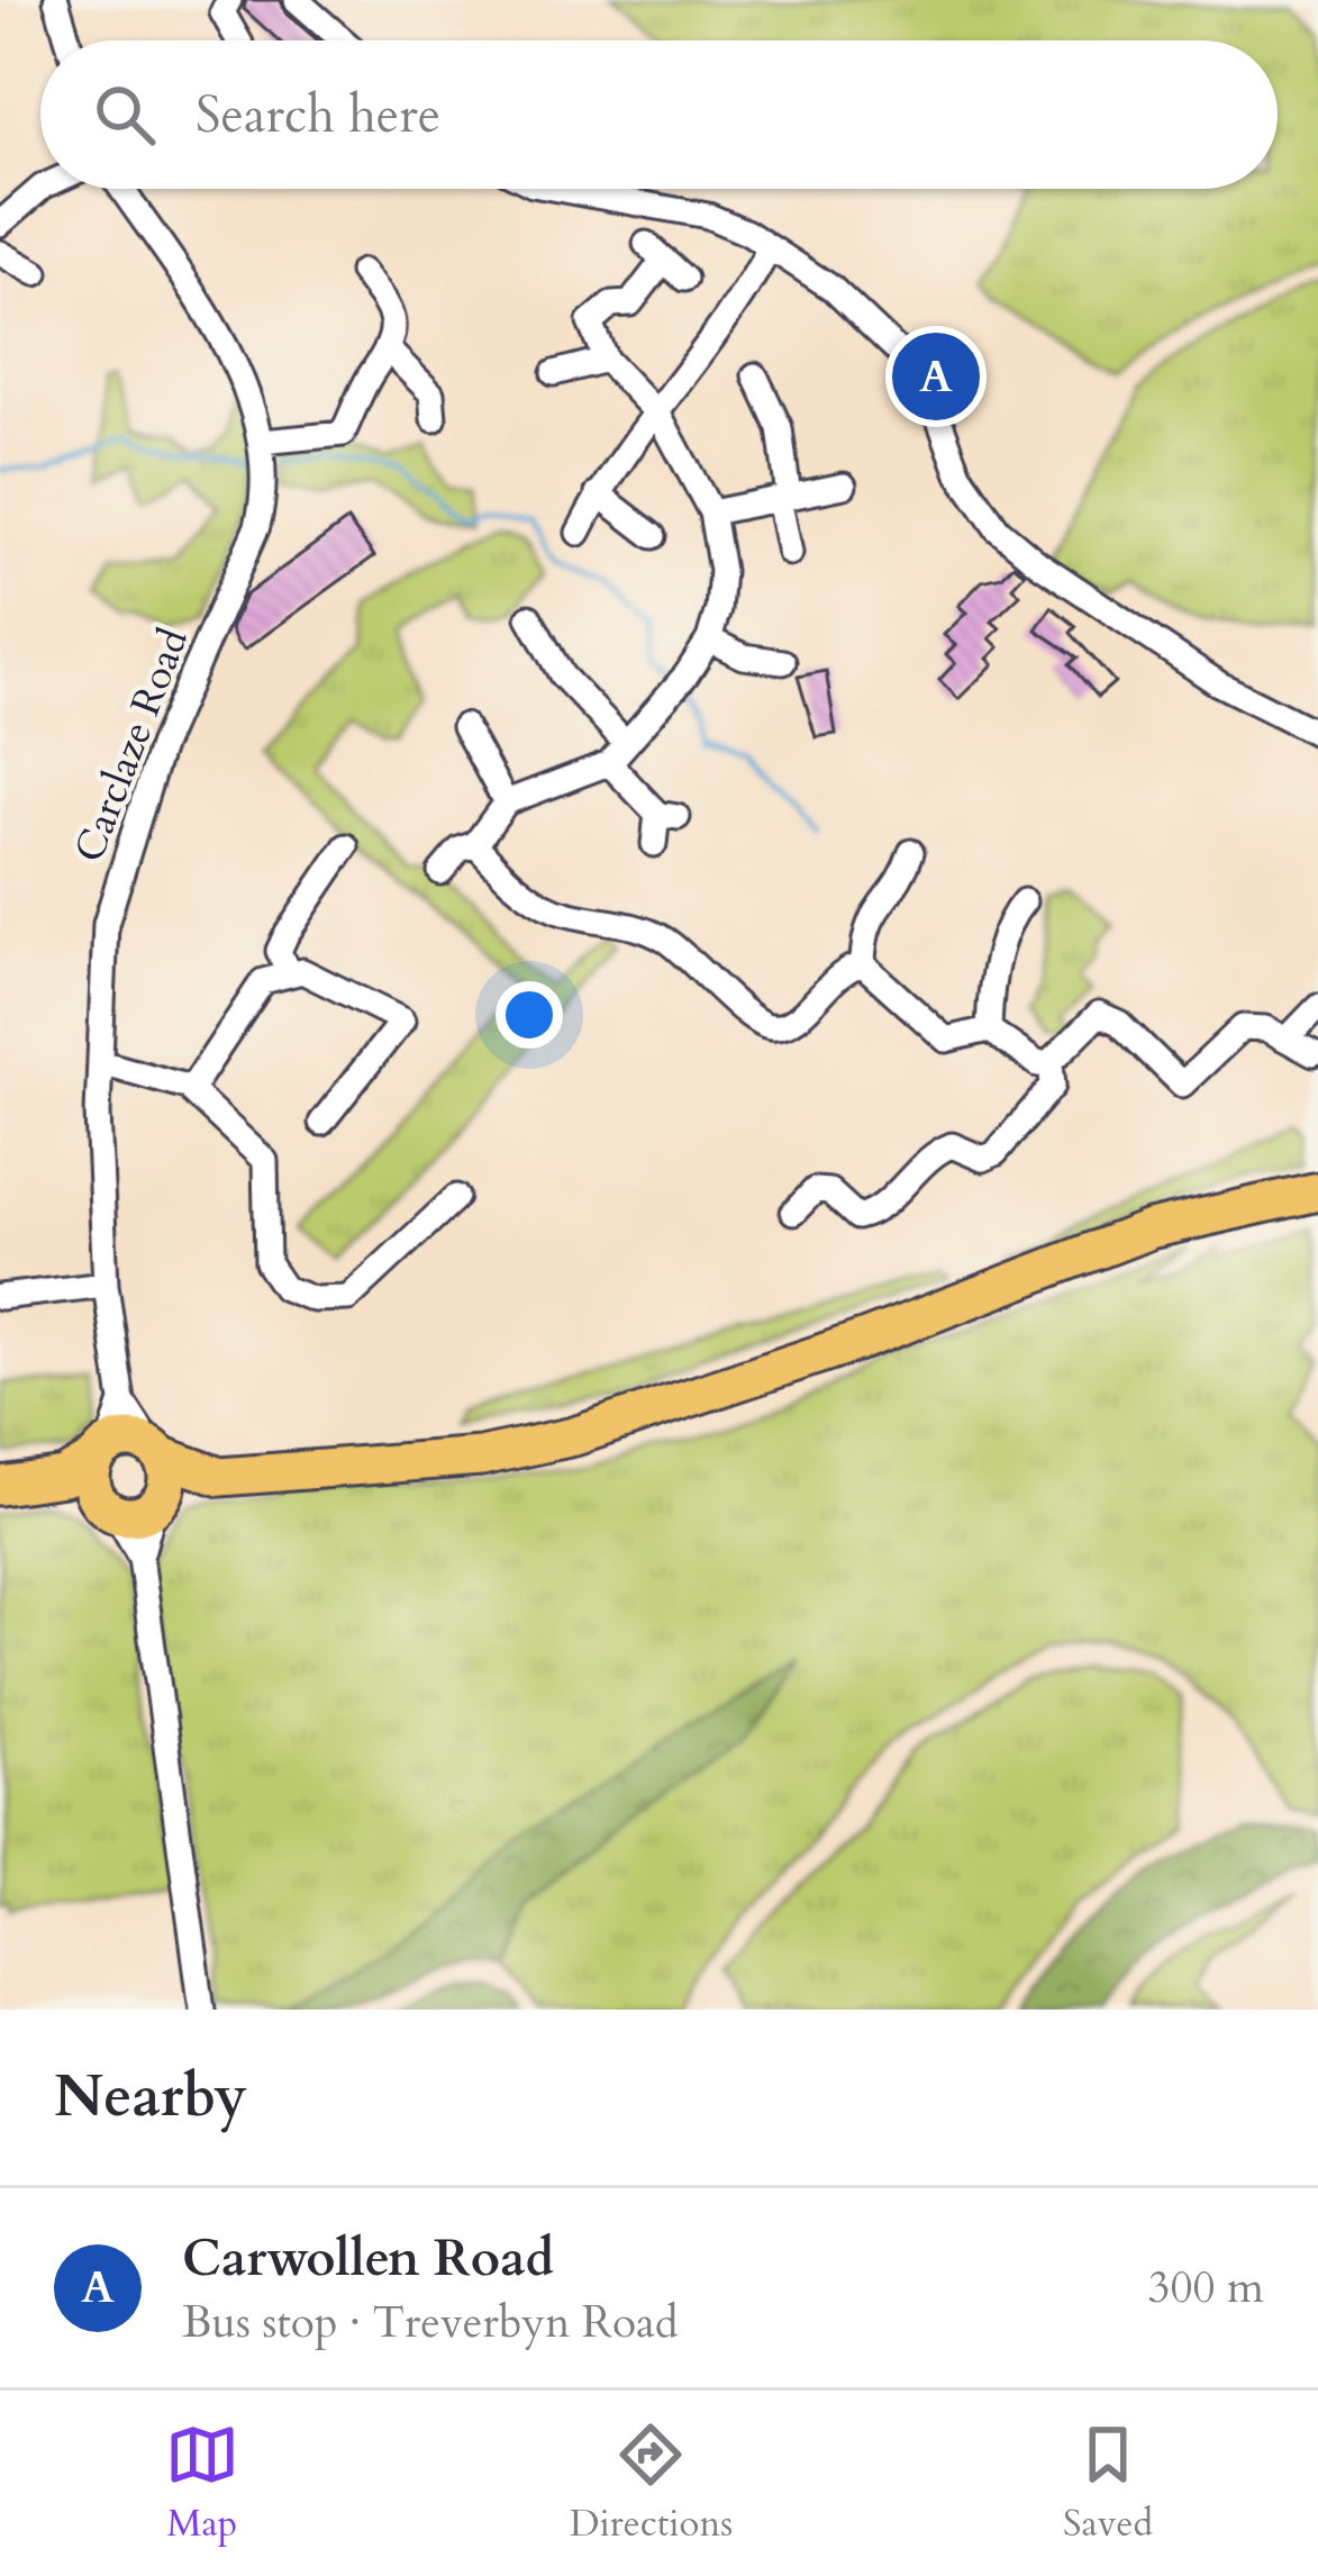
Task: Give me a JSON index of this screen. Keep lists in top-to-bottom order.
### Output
{
  "streets": {
    "street": ["Carclaze Road"]
  },
  "page": {
    "search": "Search here",
    "pins": "A",
    "heading": "Nearby",
    "list": [
      {
        "mark": "A",
        "name": "Carwollen Road",
        "note": "Bus stop · Treverbyn Road",
        "value": "300 m"
      }
    ],
    "nav": ["Map", "Directions", "Saved"]
  }
}
